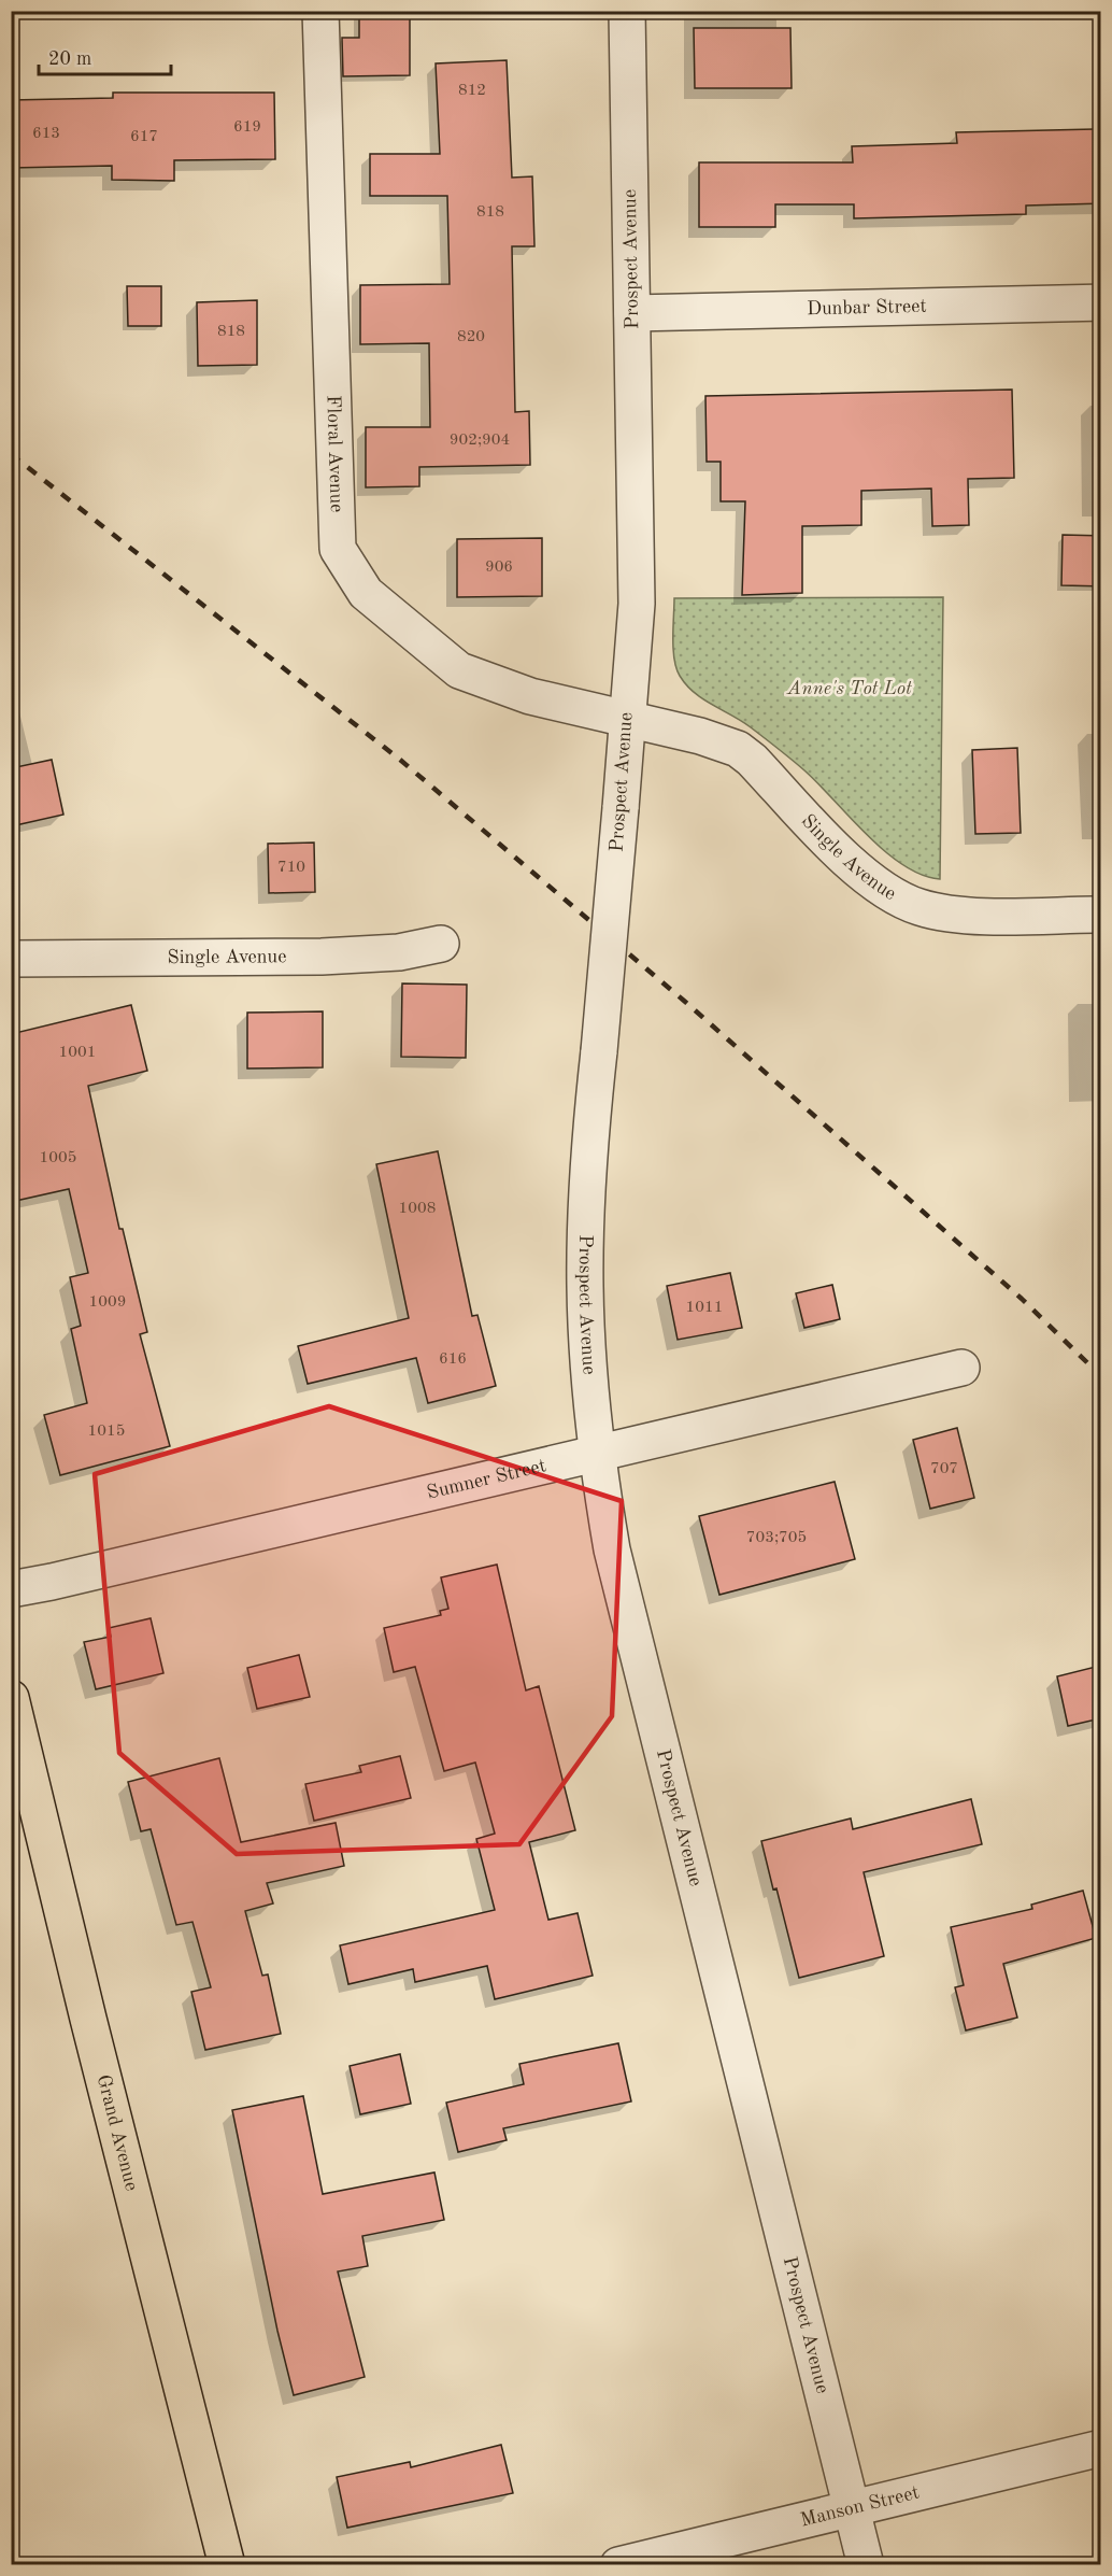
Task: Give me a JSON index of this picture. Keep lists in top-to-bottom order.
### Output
{
  "streets": {
    "main road": ["Grand Avenue"],
    "street": [
      "Prospect Avenue",
      "Dunbar Street",
      "Floral Avenue",
      "Single Avenue",
      "Sumner Street",
      "Manson Street"
    ]
  },
  "crossings": [
    ["Prospect Avenue", "Dunbar Street"],
    ["Prospect Avenue", "Floral Avenue"],
    ["Prospect Avenue", "Single Avenue"],
    ["Prospect Avenue", "Sumner Street"],
    ["Prospect Avenue", "Manson Street"],
    ["Floral Avenue", "Single Avenue"]
  ],
  "parks": ["Anne's Tot Lot"],
  "house_numbers": [
    "812",
    "619",
    "613",
    "617",
    "818",
    "818",
    "820",
    "902;904",
    "906",
    "710",
    "1001",
    "1005",
    "1008",
    "1009",
    "1011",
    "616",
    "1015",
    "707",
    "703;705"
  ],
  "scale_bar": "20 m"
}
